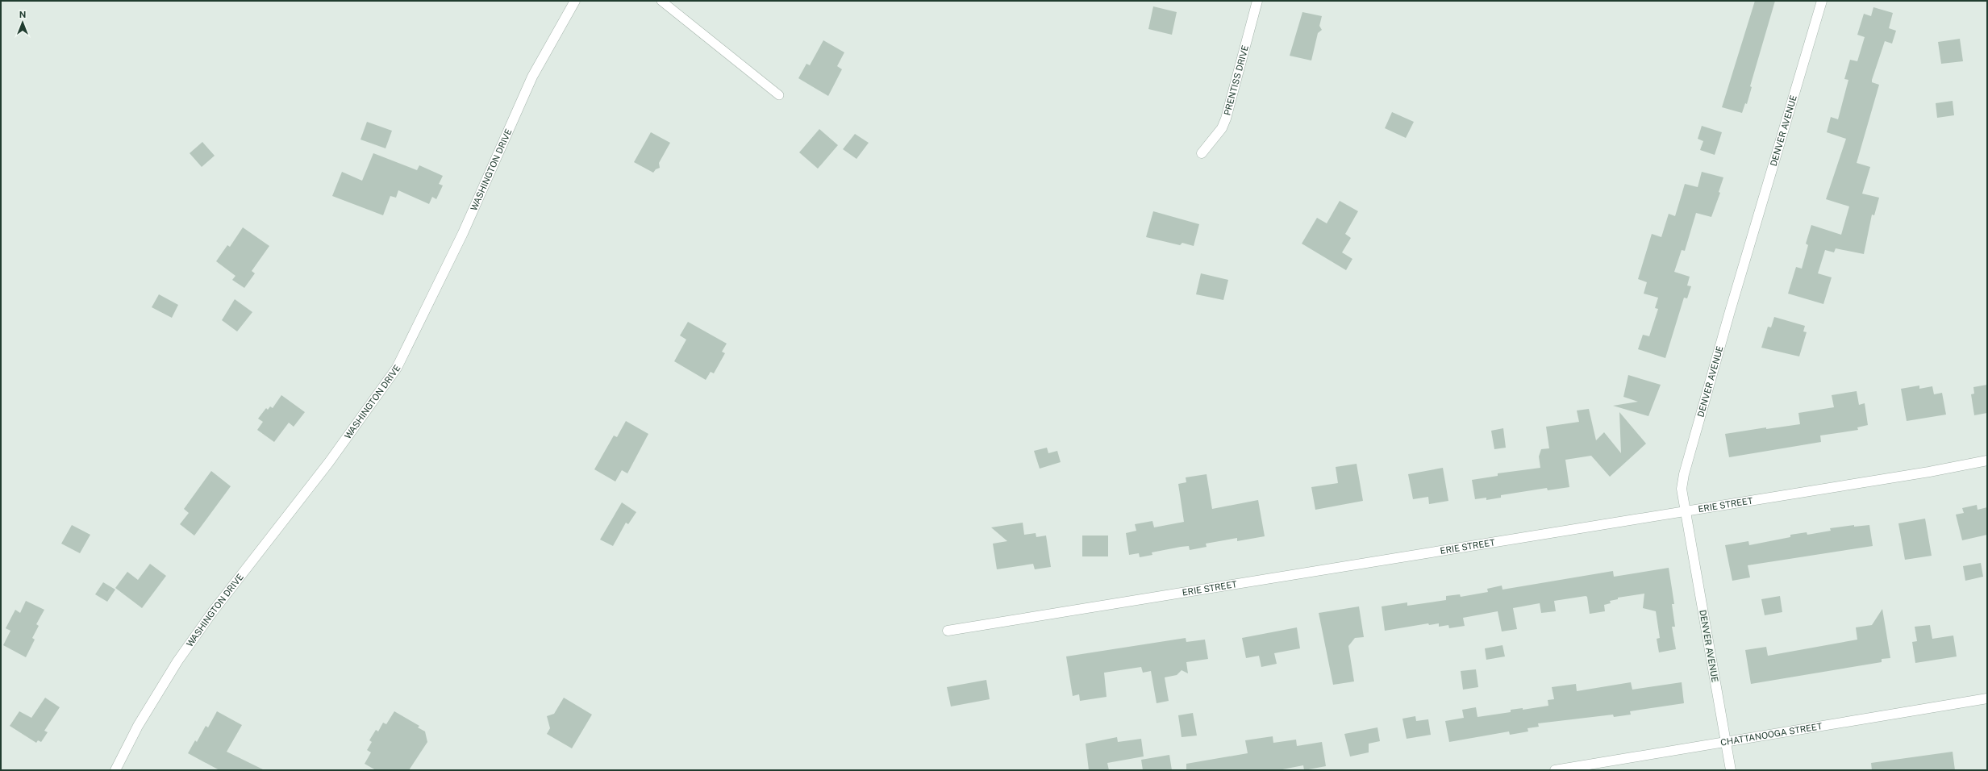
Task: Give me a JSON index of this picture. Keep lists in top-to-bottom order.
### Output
{
  "streets": {
    "street": [
      "PRENTISS DRIVE",
      "DENVER AVENUE",
      "WASHINGTON DRIVE",
      "ERIE STREET",
      "CHATTANOOGA STREET"
    ]
  },
  "crossings": [
    ["DENVER AVENUE", "ERIE STREET"],
    ["DENVER AVENUE", "CHATTANOOGA STREET"]
  ],
  "north": "top"
}
